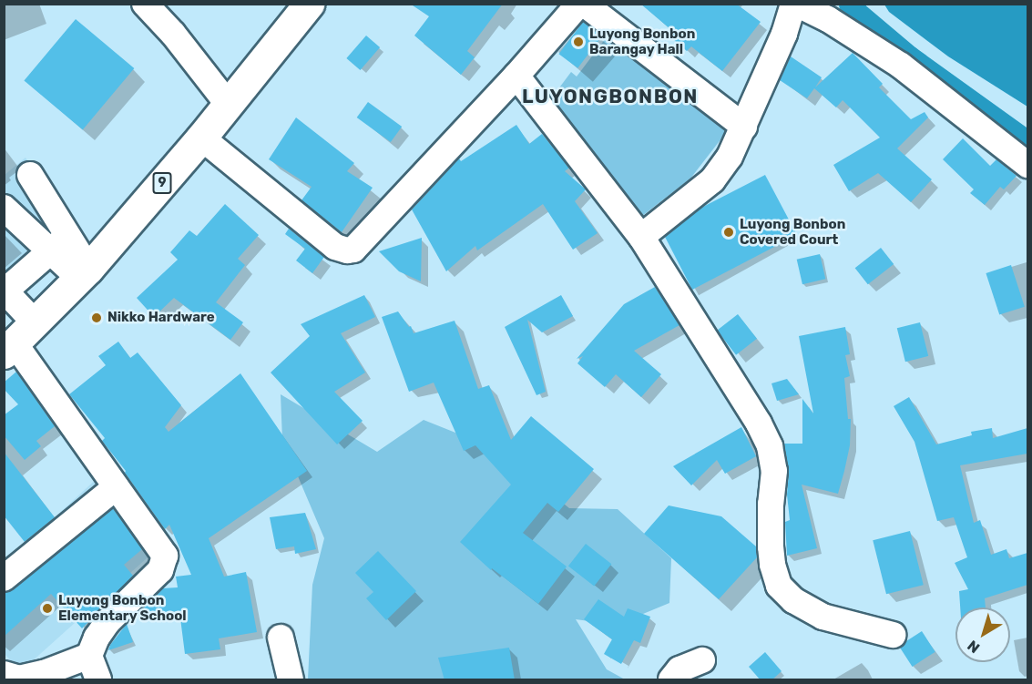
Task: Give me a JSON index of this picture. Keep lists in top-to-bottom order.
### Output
{
  "streets": {
    "highway": ["9"]
  },
  "districts": ["LUYONGBONBON"],
  "places": [
    "Luyong Bonbon Barangay Hall",
    "Luyong Bonbon Covered Court",
    "Nikko Hardware",
    "Luyong Bonbon Elementary School"
  ],
  "north": "bottom left"
}
